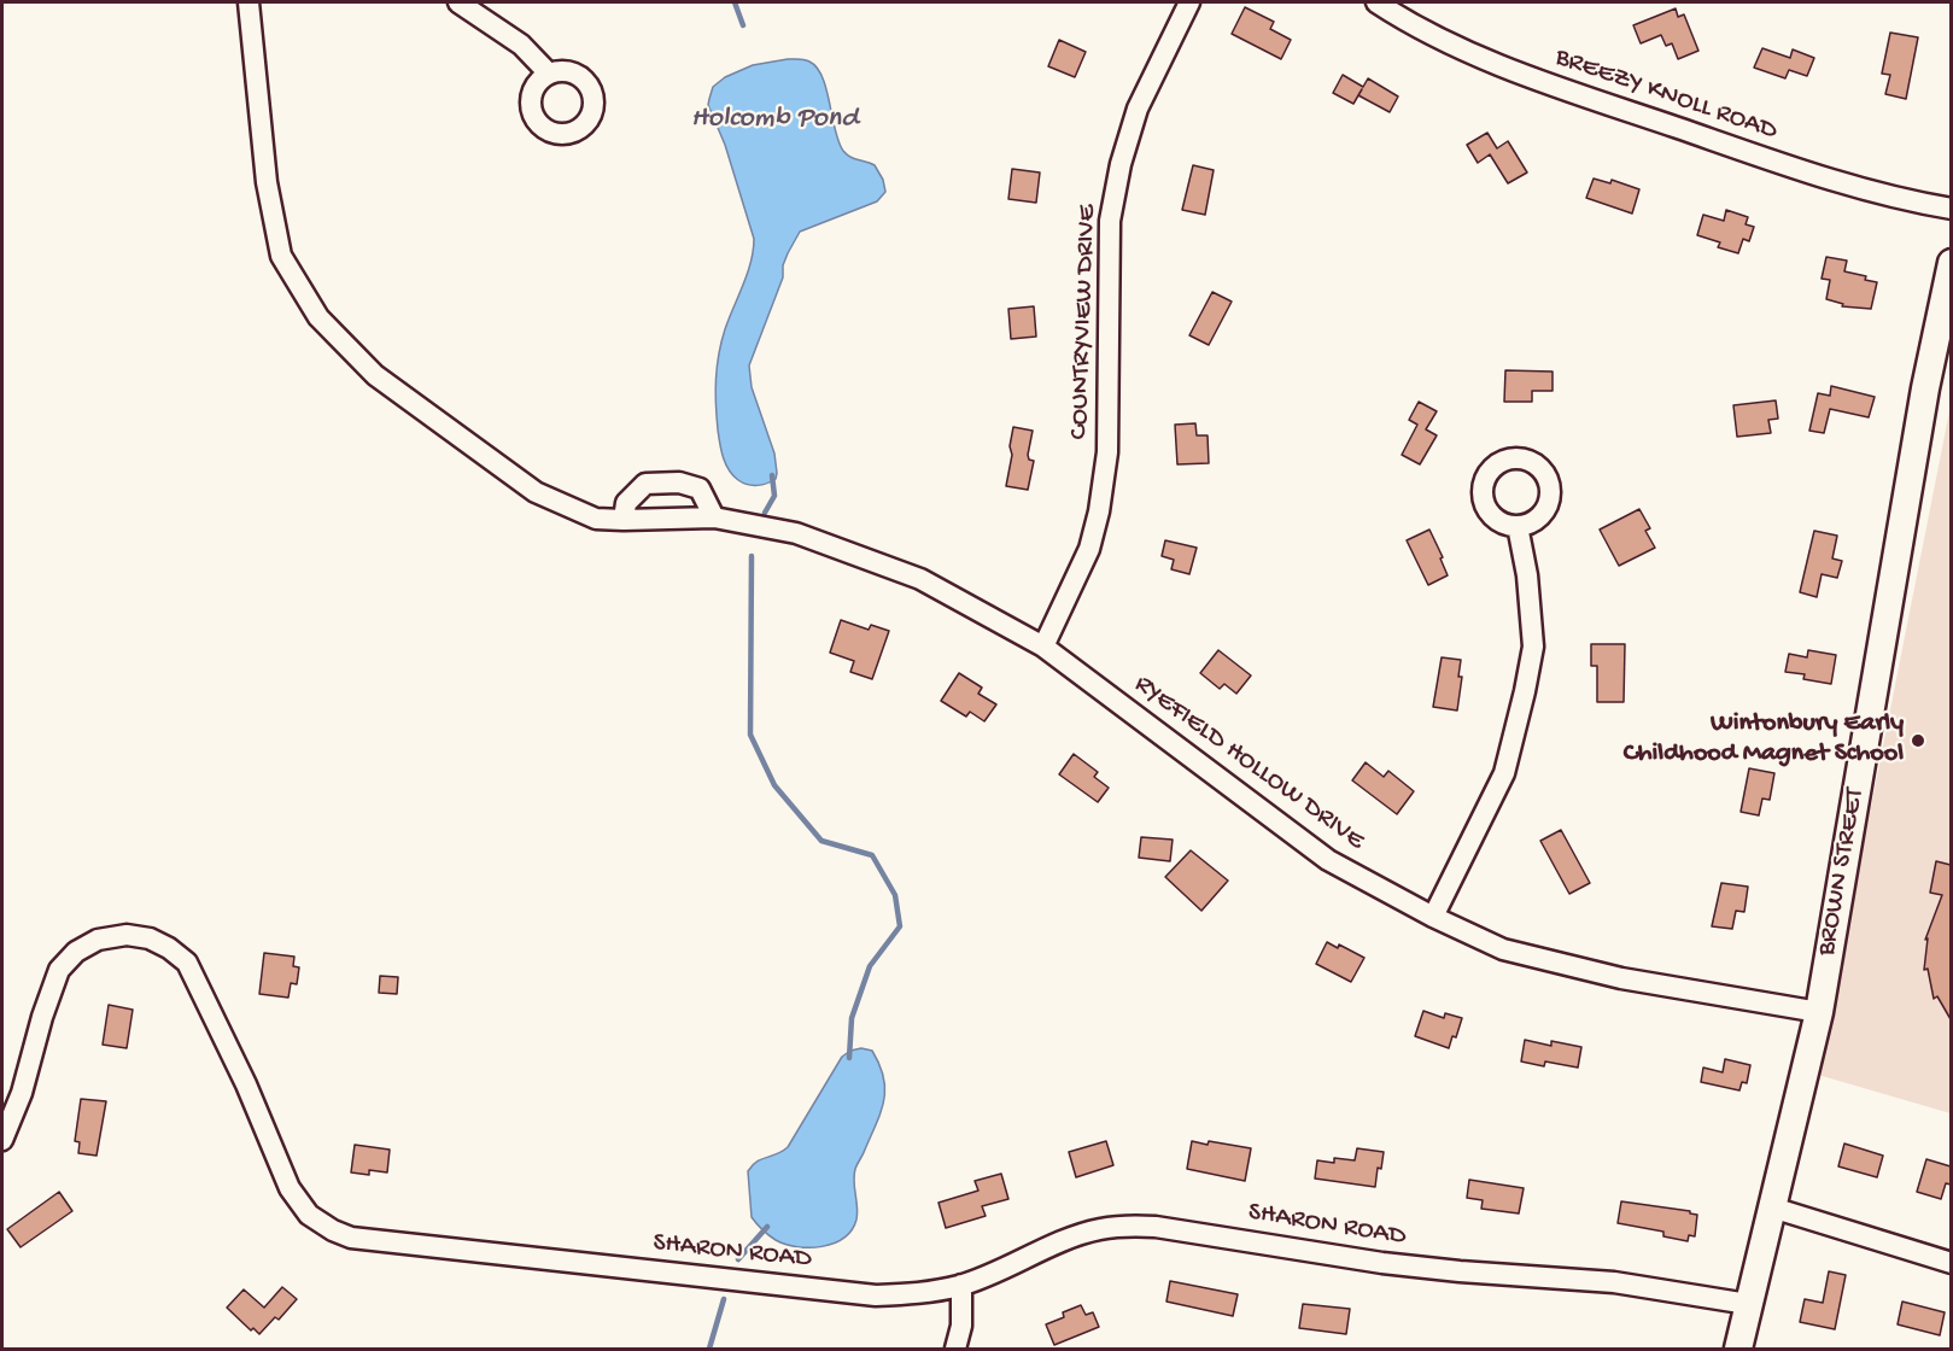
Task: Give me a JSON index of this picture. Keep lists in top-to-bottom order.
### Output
{
  "streets": {
    "street": [
      "BREEZY KNOLL ROAD",
      "COUNTRYVIEW DRIVE",
      "RYEFIELD HOLLOW DRIVE",
      "BROWN STREET",
      "SHARON ROAD"
    ]
  },
  "crossings": [
    ["COUNTRYVIEW DRIVE", "RYEFIELD HOLLOW DRIVE"],
    ["RYEFIELD HOLLOW DRIVE", "BROWN STREET"],
    ["BROWN STREET", "SHARON ROAD"]
  ],
  "water": ["Holcomb Pond"],
  "places": ["Wintonbury Early Childhood Magnet School"]
}
